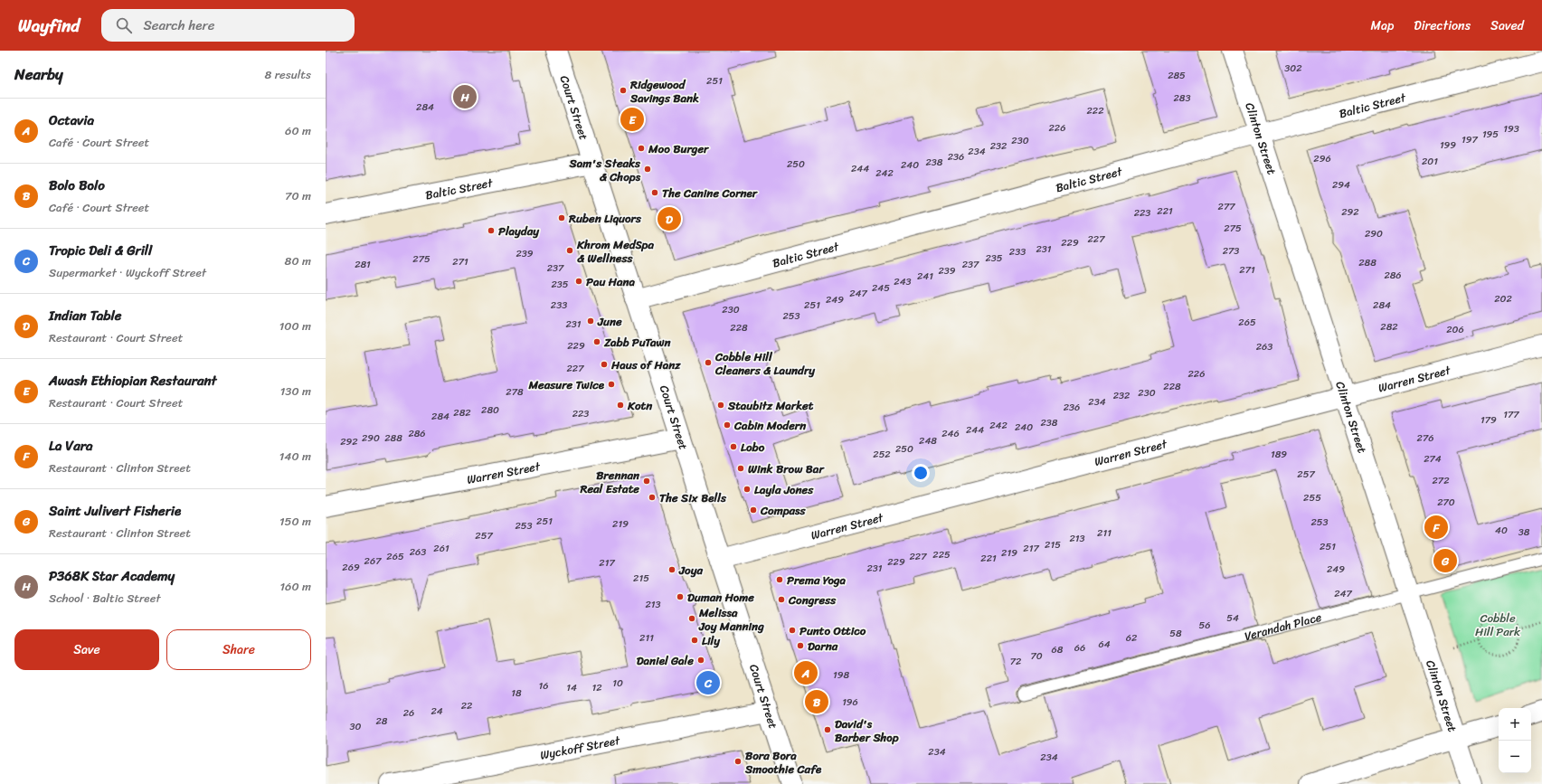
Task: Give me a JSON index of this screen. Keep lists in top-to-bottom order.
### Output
{
  "streets": {
    "street": [
      "Baltic Street",
      "Court Street",
      "Clinton Street",
      "Warren Street",
      "Wyckoff Street"
    ],
    "lane": ["Verandah Place"]
  },
  "crossings": [
    ["Baltic Street", "Court Street"],
    ["Baltic Street", "Clinton Street"],
    ["Court Street", "Warren Street"],
    ["Court Street", "Wyckoff Street"],
    ["Clinton Street", "Warren Street"],
    ["Clinton Street", "Verandah Place"]
  ],
  "parks": ["Cobble Hill Park"],
  "places": [
    "Ridgewood Savings Bank",
    "Moo Burger",
    "Sam's Steaks & Chops",
    "The Canine Corner",
    "Ruben Liquors",
    "Playday",
    "Khrom MedSpa & Wellness",
    "Pau Hana",
    "June",
    "Zabb PuTawn",
    "Cobble Hill Cleaners & Laundry",
    "Haus of Hanz",
    "Measure Twice",
    "Kotn",
    "Staubitz Market",
    "Cabin Modern",
    "Lobo",
    "Wink Brow Bar",
    "Brennan Real Estate",
    "Layla Jones",
    "The Six Bells",
    "Compass",
    "Joya",
    "Prema Yoga",
    "Duman Home",
    "Congress",
    "Melissa Joy Manning",
    "Punto Ottico",
    "Lily",
    "Darna",
    "Daniel Gale",
    "David's Barber Shop",
    "Bora Bora Smoothie Cafe"
  ],
  "house_numbers": [
    "302",
    "285",
    "251",
    "283",
    "284",
    "222",
    "226",
    "193",
    "195",
    "197",
    "230",
    "199",
    "232",
    "234",
    "236",
    "296",
    "201",
    "238",
    "250",
    "240",
    "244",
    "242",
    "294",
    "277",
    "221",
    "292",
    "223",
    "275",
    "290",
    "227",
    "229",
    "231",
    "273",
    "233",
    "239",
    "235",
    "275",
    "271",
    "288",
    "281",
    "237",
    "237",
    "271",
    "239",
    "286",
    "241",
    "243",
    "235",
    "245",
    "247",
    "202",
    "249",
    "233",
    "251",
    "284",
    "230",
    "253",
    "265",
    "231",
    "282",
    "228",
    "206",
    "229",
    "263",
    "227",
    "226",
    "228",
    "278",
    "230",
    "232",
    "234",
    "236",
    "280",
    "282",
    "223",
    "177",
    "284",
    "179",
    "238",
    "242",
    "240",
    "244",
    "286",
    "246",
    "290",
    "288",
    "276",
    "248",
    "292",
    "250",
    "252",
    "189",
    "274",
    "257",
    "272",
    "255",
    "270",
    "251",
    "253",
    "219",
    "253",
    "40",
    "38",
    "211",
    "257",
    "213",
    "215",
    "251",
    "261",
    "217",
    "263",
    "219",
    "225",
    "265",
    "227",
    "221",
    "267",
    "229",
    "217",
    "269",
    "231",
    "249",
    "215",
    "247",
    "213",
    "54",
    "56",
    "58",
    "211",
    "62",
    "64",
    "66",
    "68",
    "70",
    "72",
    "198",
    "10",
    "16",
    "14",
    "12",
    "18",
    "196",
    "22",
    "24",
    "26",
    "28",
    "30",
    "234",
    "234"
  ],
  "page": {
    "header": "Wayfind",
    "search": "Search here",
    "nav": ["Map", "Directions", "Saved"],
    "heading": ["Nearby", "8 results"],
    "pins": [
      "H",
      "E",
      "D",
      "F",
      "G",
      "A",
      "C",
      "B"
    ],
    "list": [
      {
        "mark": "A",
        "name": "Octavia",
        "note": "Café · Court Street",
        "value": "60 m"
      },
      {
        "mark": "B",
        "name": "Bolo Bolo",
        "note": "Café · Court Street",
        "value": "70 m"
      },
      {
        "mark": "C",
        "name": "Tropic Deli & Grill",
        "note": "Supermarket · Wyckoff Street",
        "value": "80 m"
      },
      {
        "mark": "D",
        "name": "Indian Table",
        "note": "Restaurant · Court Street",
        "value": "100 m"
      },
      {
        "mark": "E",
        "name": "Awash Ethiopian Restaurant",
        "note": "Restaurant · Court Street",
        "value": "130 m"
      },
      {
        "mark": "F",
        "name": "La Vara",
        "note": "Restaurant · Clinton Street",
        "value": "140 m"
      },
      {
        "mark": "G",
        "name": "Saint Julivert Fisherie",
        "note": "Restaurant · Clinton Street",
        "value": "150 m"
      },
      {
        "mark": "H",
        "name": "P368K Star Academy",
        "note": "School · Baltic Street",
        "value": "160 m"
      }
    ],
    "buttons": ["Save", "Share"],
    "map_buttons": ["+", "−"]
  }
}
